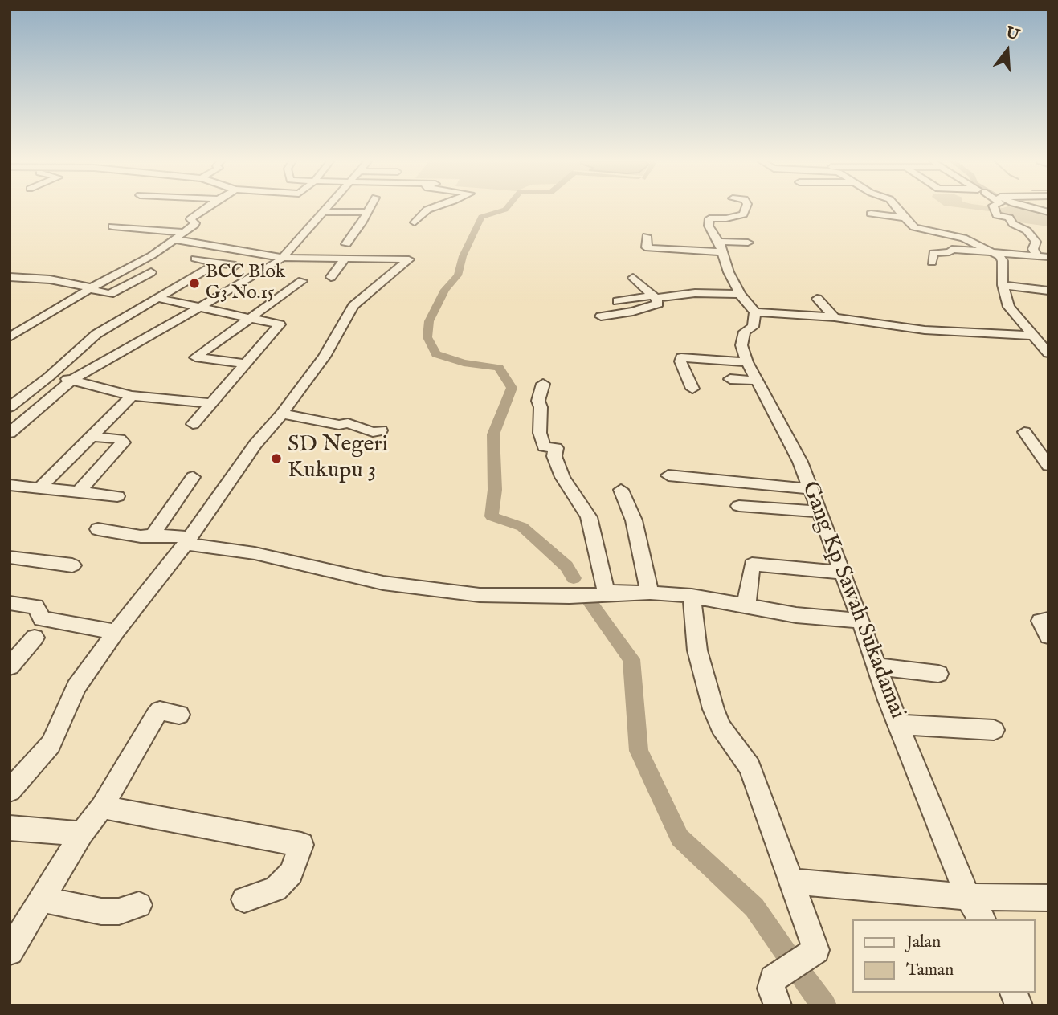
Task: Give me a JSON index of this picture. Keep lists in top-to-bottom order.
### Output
{
  "streets": {
    "street": ["Gang Kp Sawah Sukadamai"]
  },
  "places": ["BCC Blok G3 No.15", "SD Negeri Kukupu 3"],
  "legend": ["Jalan", "Taman"],
  "north": "top"
}
